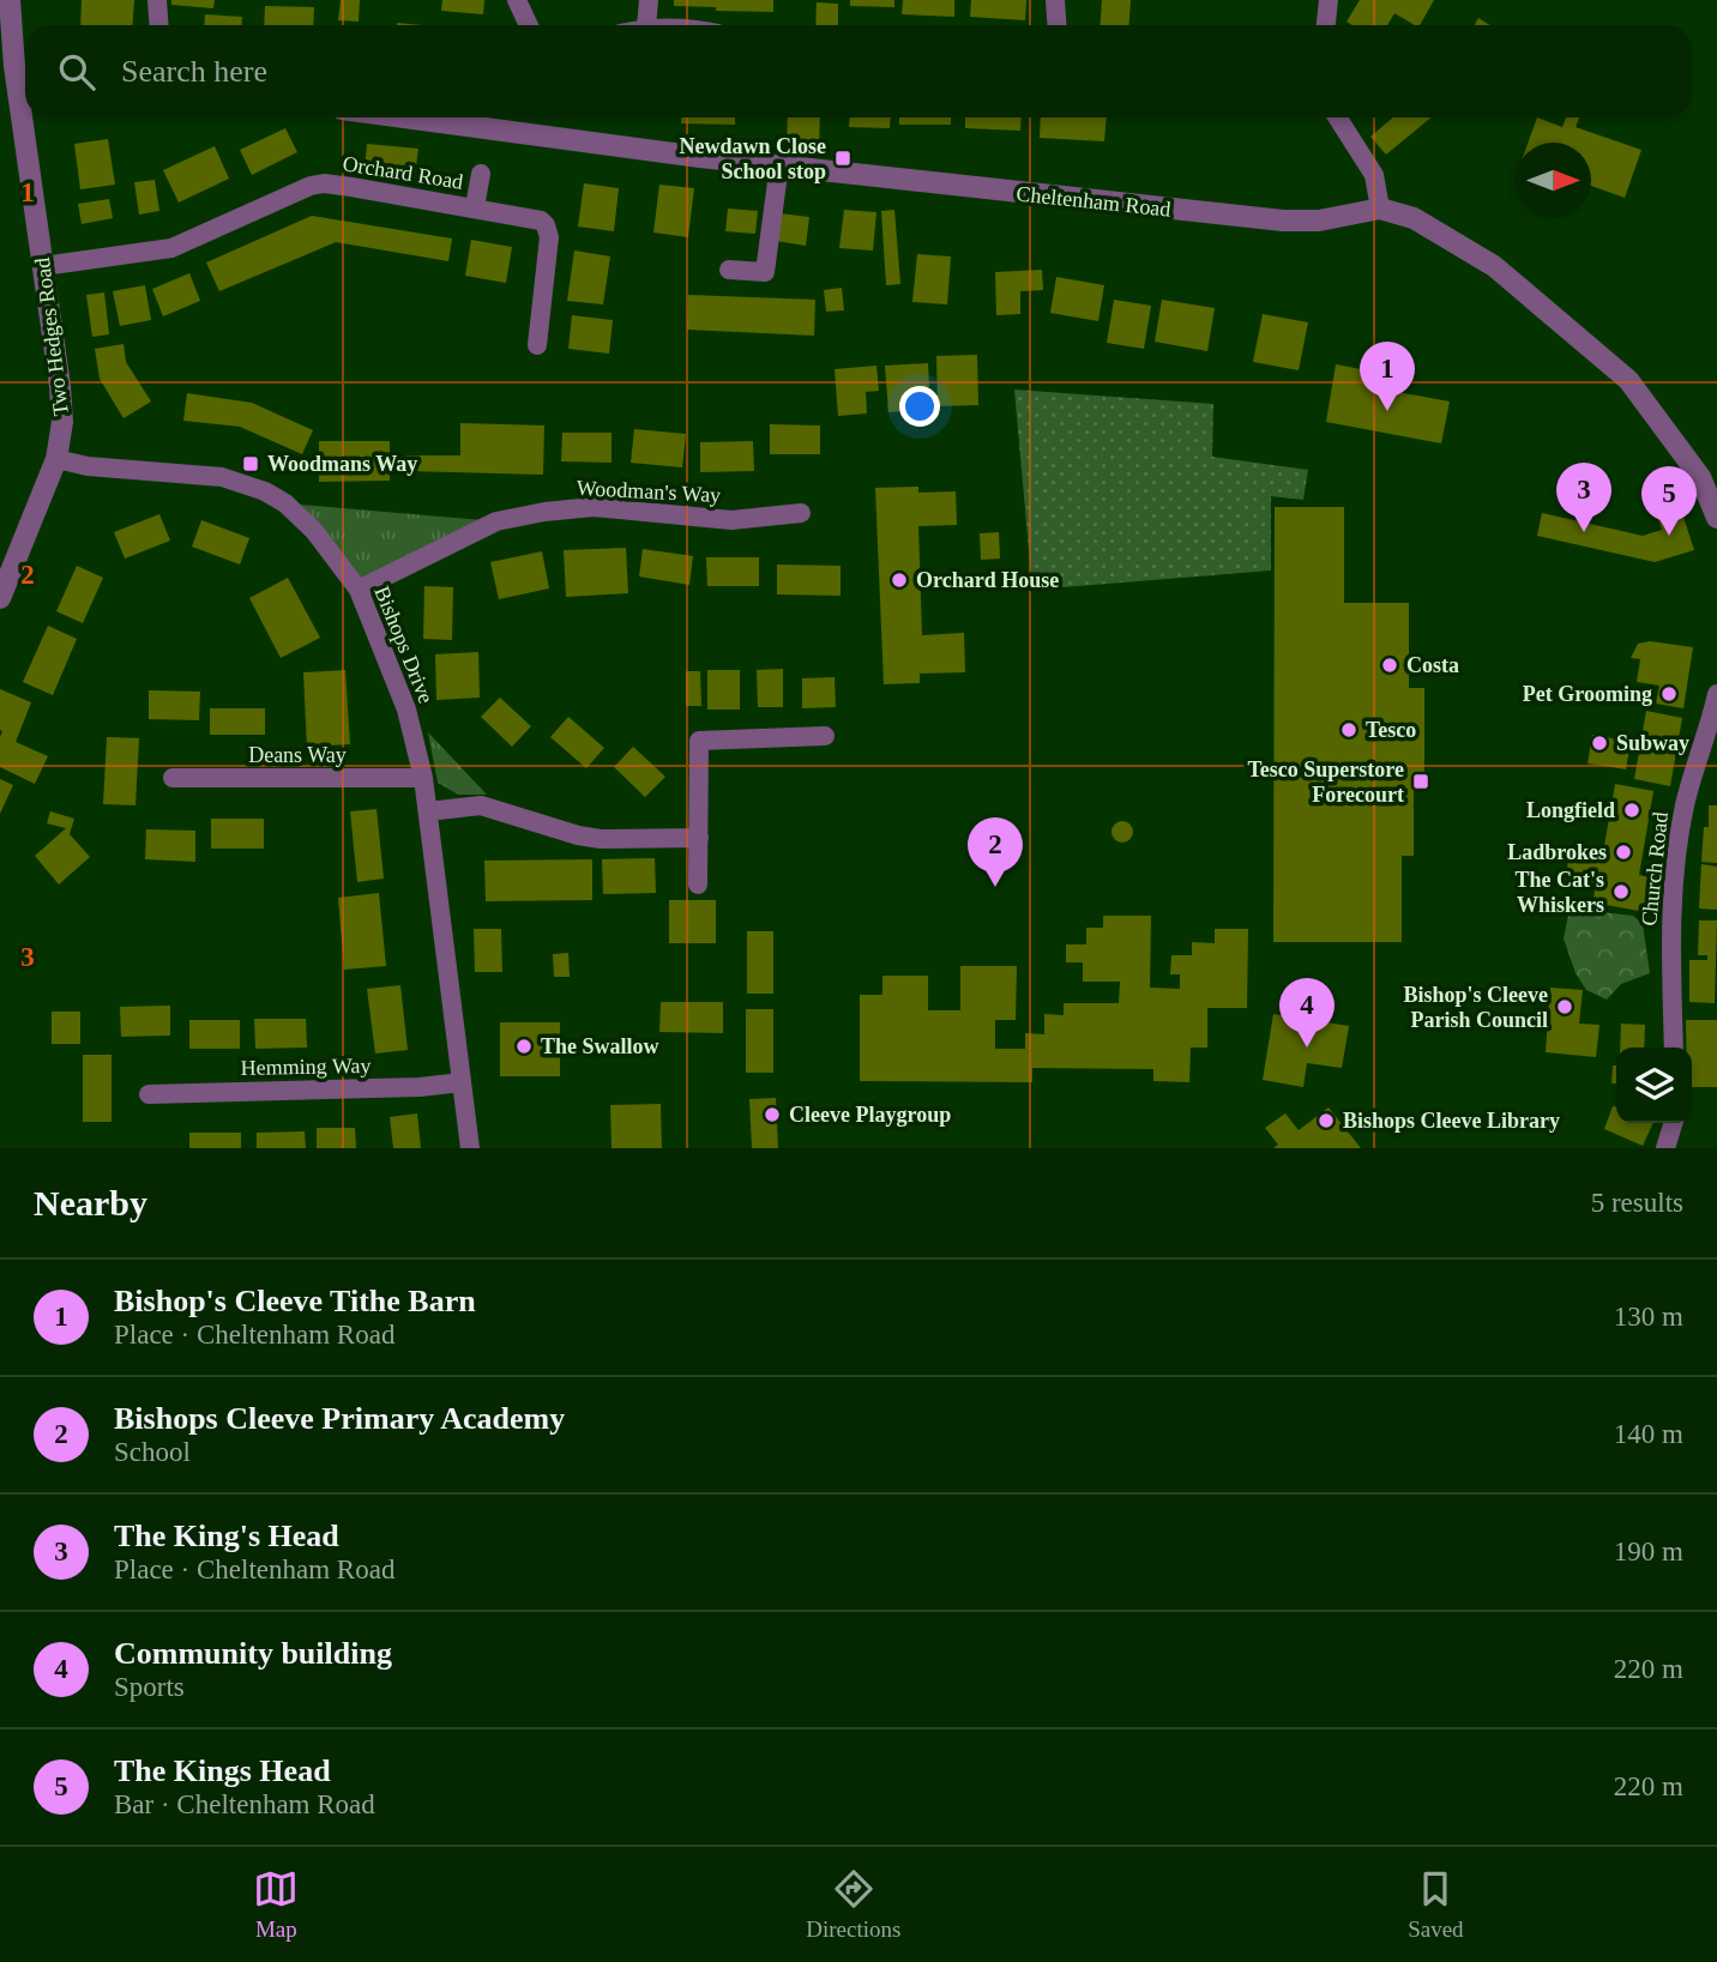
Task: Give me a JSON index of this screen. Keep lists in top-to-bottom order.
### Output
{
  "streets": {
    "street": [
      "Orchard Road",
      "Cheltenham Road",
      "Two Hedges Road",
      "Woodman's Way",
      "Bishops Drive",
      "Deans Way",
      "Church Road",
      "Hemming Way"
    ]
  },
  "crossings": [
    ["Orchard Road", "Two Hedges Road"],
    ["Two Hedges Road", "Bishops Drive"],
    ["Woodman's Way", "Bishops Drive"],
    ["Bishops Drive", "Deans Way"],
    ["Bishops Drive", "Hemming Way"]
  ],
  "places": {
    "transit": ["Newdawn Close School stop", "Woodmans Way", "Tesco Superstore Forecourt"],
    "other": [
      "Orchard House",
      "Costa",
      "Pet Grooming",
      "Tesco",
      "Subway",
      "Longfield",
      "Ladbrokes",
      "The Cat's Whiskers",
      "Bishop's Cleeve Parish Council",
      "The Swallow",
      "Cleeve Playgroup",
      "Bishops Cleeve Library"
    ]
  },
  "north": "right",
  "page": {
    "search": "Search here",
    "pins": [
      "1",
      "3",
      "5",
      "2",
      "4"
    ],
    "heading": ["Nearby", "5 results"],
    "list": [
      {
        "mark": "1",
        "name": "Bishop's Cleeve Tithe Barn",
        "note": "Place · Cheltenham Road",
        "value": "130 m"
      },
      {
        "mark": "2",
        "name": "Bishops Cleeve Primary Academy",
        "note": "School",
        "value": "140 m"
      },
      {
        "mark": "3",
        "name": "The King's Head",
        "note": "Place · Cheltenham Road",
        "value": "190 m"
      },
      {
        "mark": "4",
        "name": "Community building",
        "note": "Sports",
        "value": "220 m"
      },
      {
        "mark": "5",
        "name": "The Kings Head",
        "note": "Bar · Cheltenham Road",
        "value": "220 m"
      }
    ],
    "nav": ["Map", "Directions", "Saved"]
  },
  "grid": {
    "rows": ["1", "2", "3"]
  }
}
